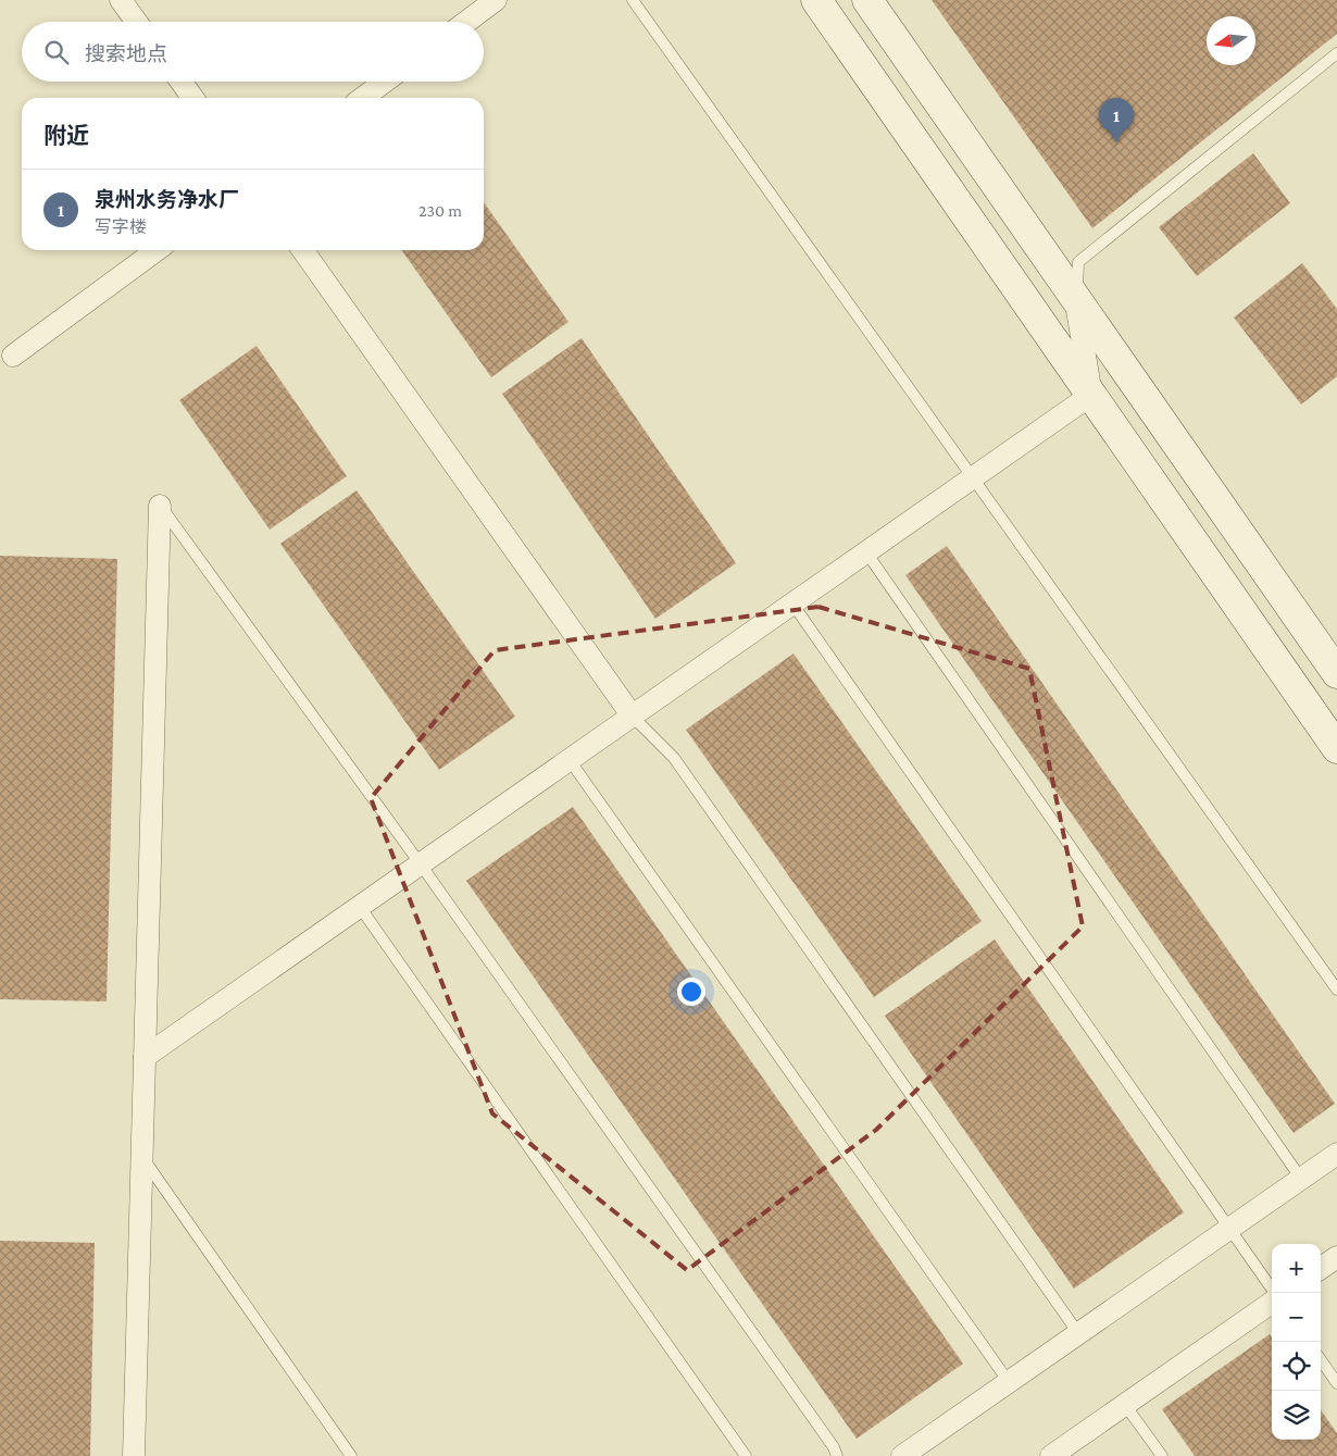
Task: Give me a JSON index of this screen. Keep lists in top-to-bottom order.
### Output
{
  "north": "left",
  "page": {
    "search": "搜索地点",
    "pins": "1",
    "heading": "附近",
    "list": [
      {
        "mark": "1",
        "name": "泉州水务净水厂",
        "note": "写字楼",
        "value": "230 m"
      }
    ],
    "map_buttons": ["+", "−"]
  }
}
